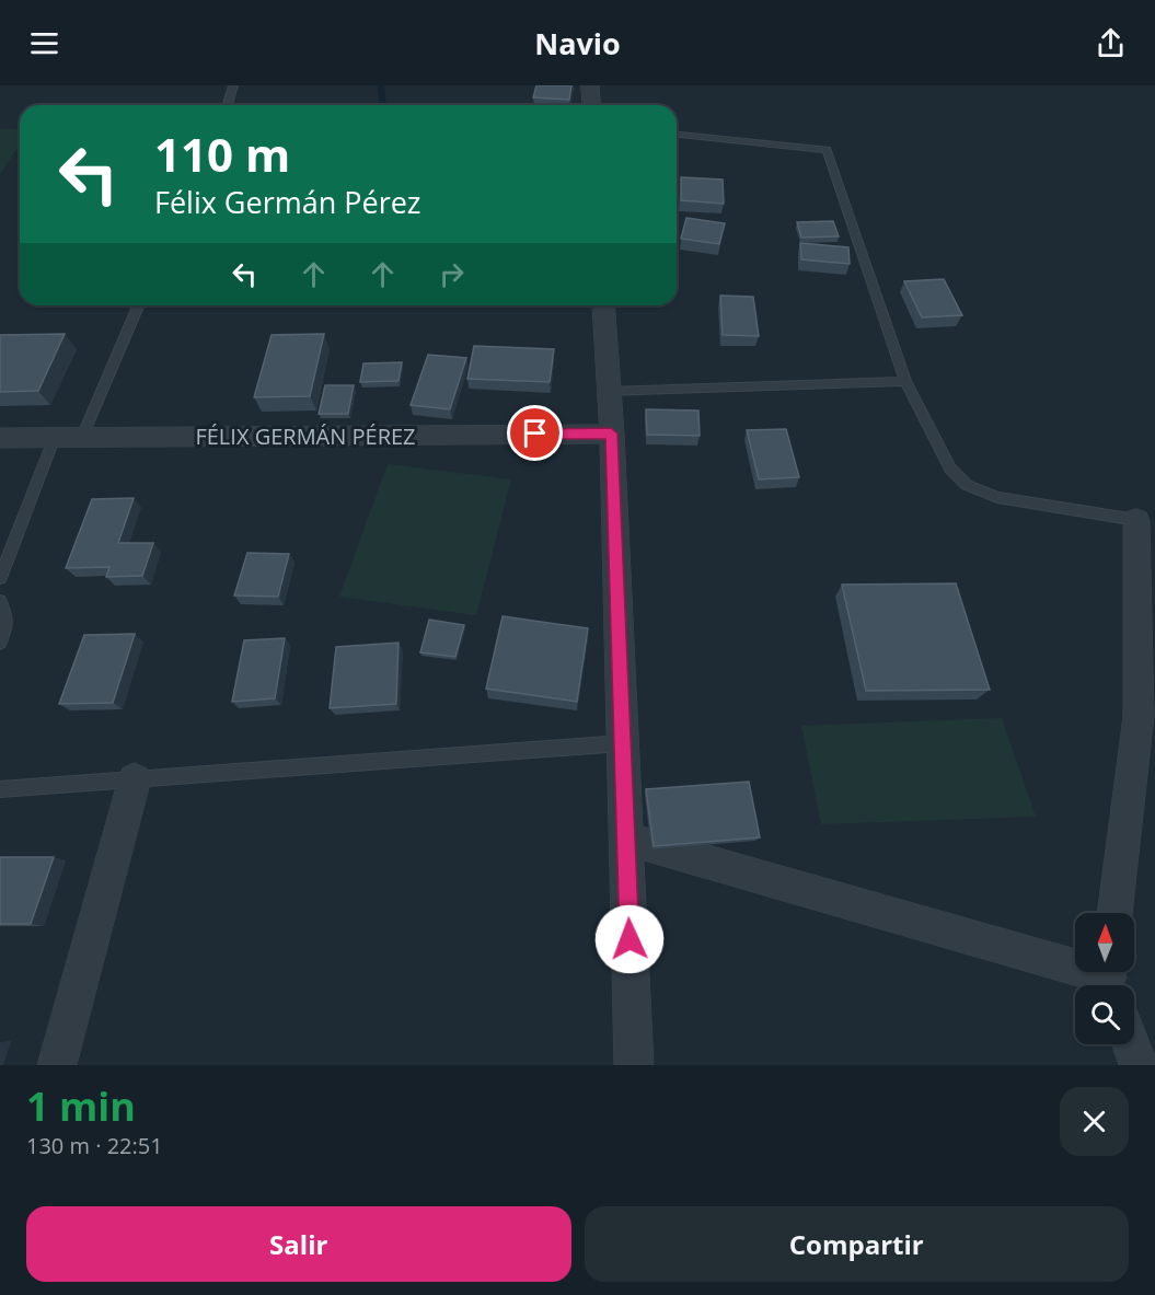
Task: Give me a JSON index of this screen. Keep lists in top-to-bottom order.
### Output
{
  "streets": {
    "street": ["FÉLIX GERMÁN PÉREZ"]
  },
  "north": "top",
  "page": {
    "header": "Navio",
    "turn": ["110 m", "Félix Germán Pérez"],
    "heading": ["1 min", "130 m · 22:51"],
    "buttons": ["Salir", "Compartir"]
  }
}
